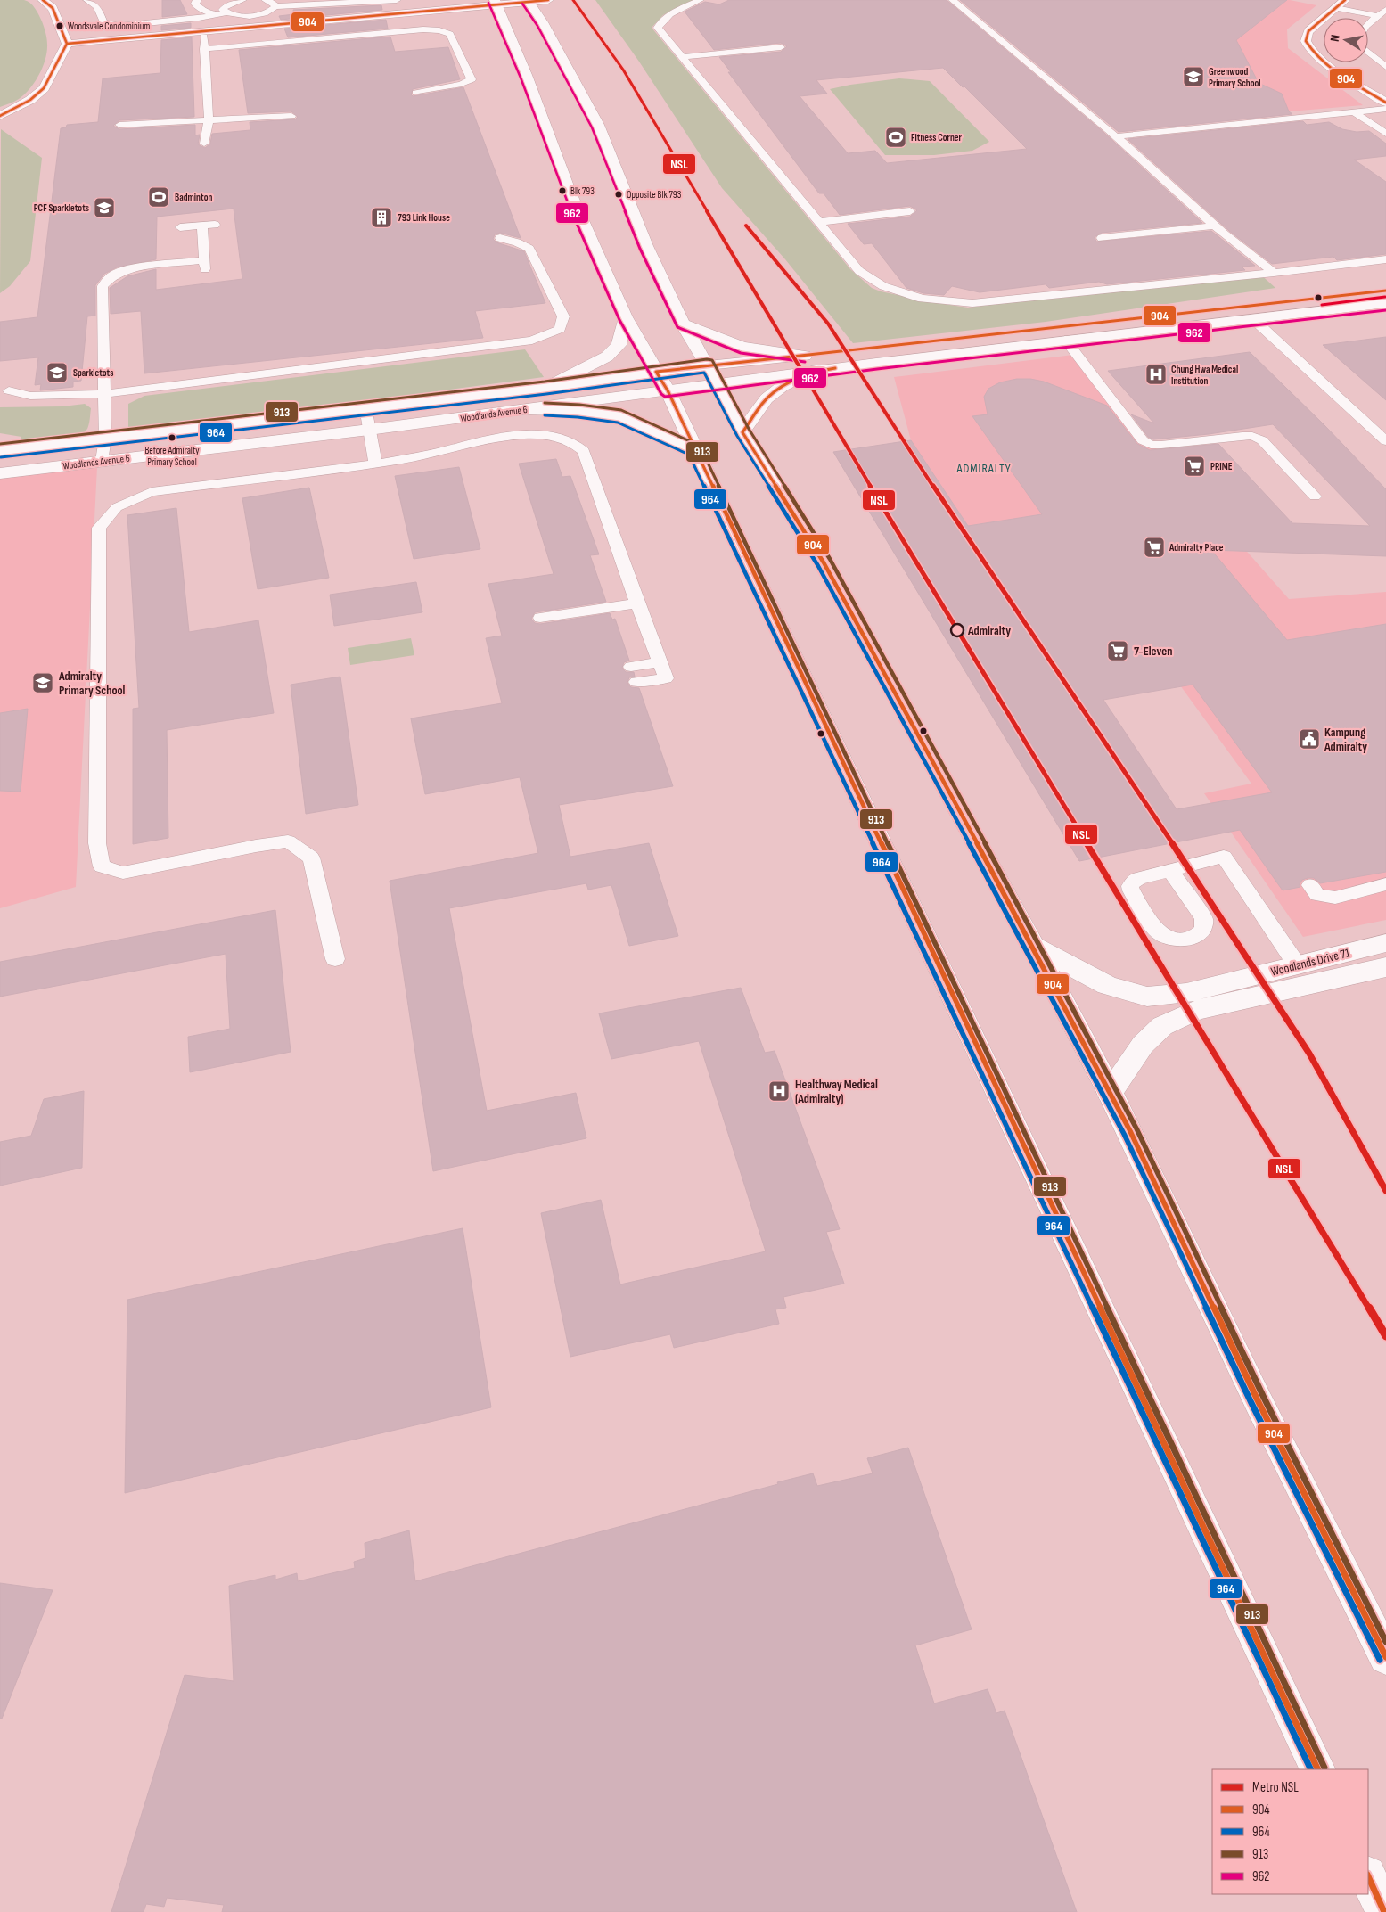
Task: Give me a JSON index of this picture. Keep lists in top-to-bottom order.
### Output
{
  "streets": {
    "main road": ["Woodlands Avenue 6", "Woodlands Drive 71"]
  },
  "districts": ["ADMIRALTY"],
  "places": {
    "other": [
      "Woodsvale Condominium",
      "Blk 793",
      "Opposite Blk 793",
      "Before Admiralty Primary School",
      "Admiralty"
    ],
    "school or university": [
      "Greenwood Primary School",
      "PCF Sparkletots",
      "Sparkletots",
      "Admiralty Primary School"
    ],
    "sports": ["Fitness Corner", "Badminton"],
    "building": ["793 Link House"],
    "hospital": ["Chung Hwa Medical Institution", "Healthway Medical (Admiralty)"],
    "supermarket": ["PRIME", "Admiralty Place", "7-Eleven"],
    "public building": ["Kampung Admiralty"]
  },
  "lines": [
    "metro line NSL",
    "transit line 904",
    "transit line 962",
    "transit line 913",
    "transit line 964"
  ],
  "legend": [
    "Metro NSL",
    "904",
    "964",
    "913",
    "962"
  ],
  "north": "left"
}
